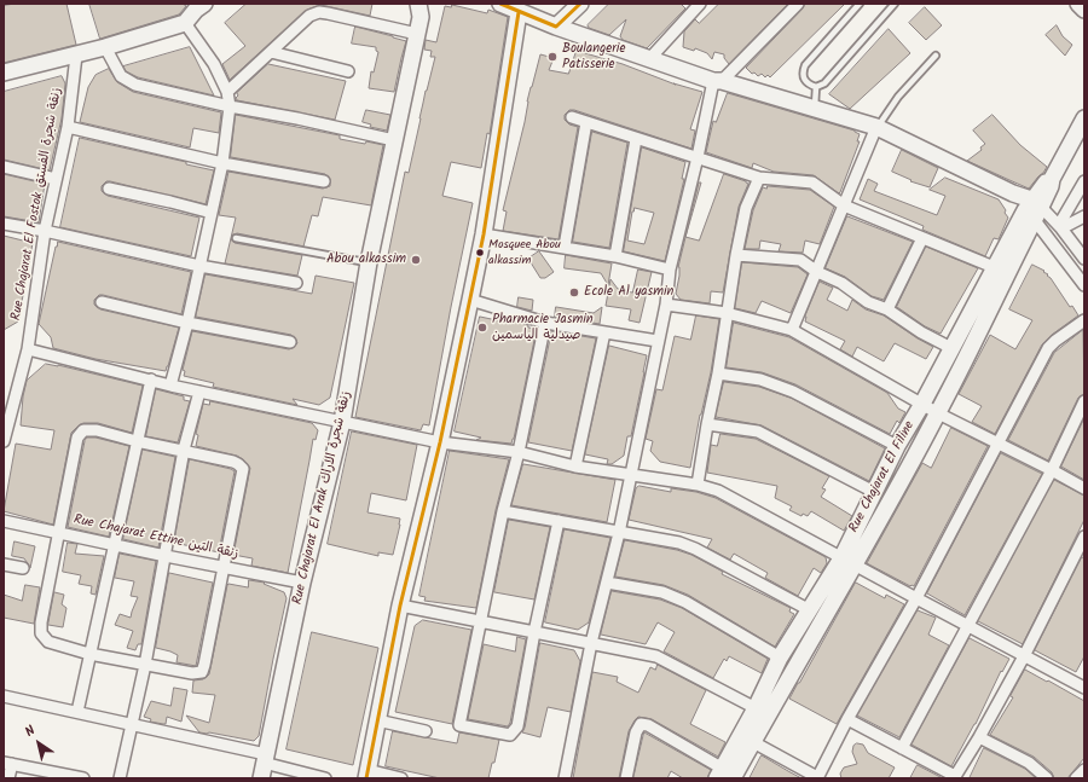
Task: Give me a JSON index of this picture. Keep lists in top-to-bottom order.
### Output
{
  "streets": {
    "street": [
      "Rue Chajarat El Fostok زنقة شجرة الفستق",
      "Rue Chajarat El Filine",
      "Rue Chajarat El Arak زنقة شجرة الاراك",
      "Rue Chajarat Ettine زنقة التين"
    ]
  },
  "crossings": [
    ["Rue Chajarat El Arak زنقة شجرة الاراك", "Rue Chajarat Ettine زنقة التين"]
  ],
  "places": [
    "Boulangerie Patisserie",
    "Mosquee Abou alkassim",
    "Abou alkassim",
    "Ecole Al yasmin",
    "Pharmacie Jasmin صيدلية الياسمين"
  ],
  "north": "top left"
}
